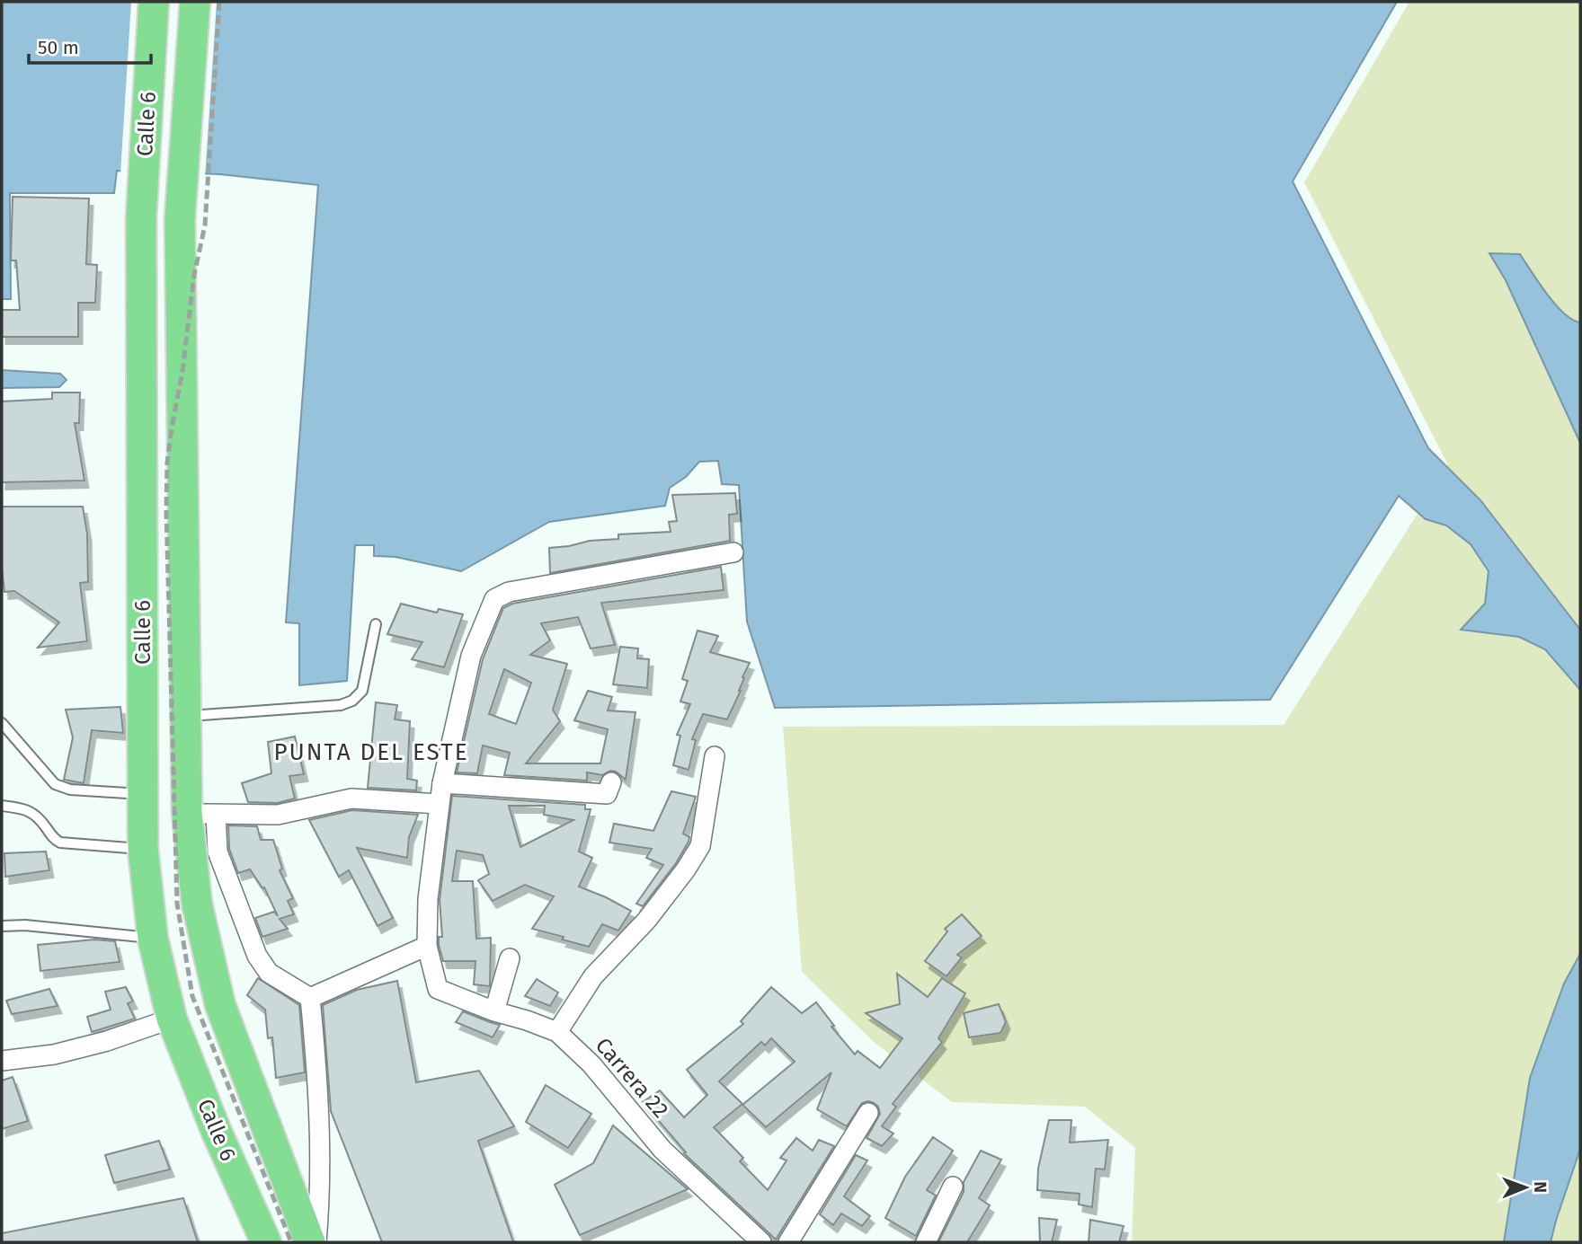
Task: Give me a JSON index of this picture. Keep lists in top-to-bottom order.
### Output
{
  "streets": {
    "highway": ["Calle 6"],
    "street": ["Carrera 22"]
  },
  "districts": ["PUNTA DEL ESTE"],
  "scale_bar": "50 m",
  "north": "right"
}
